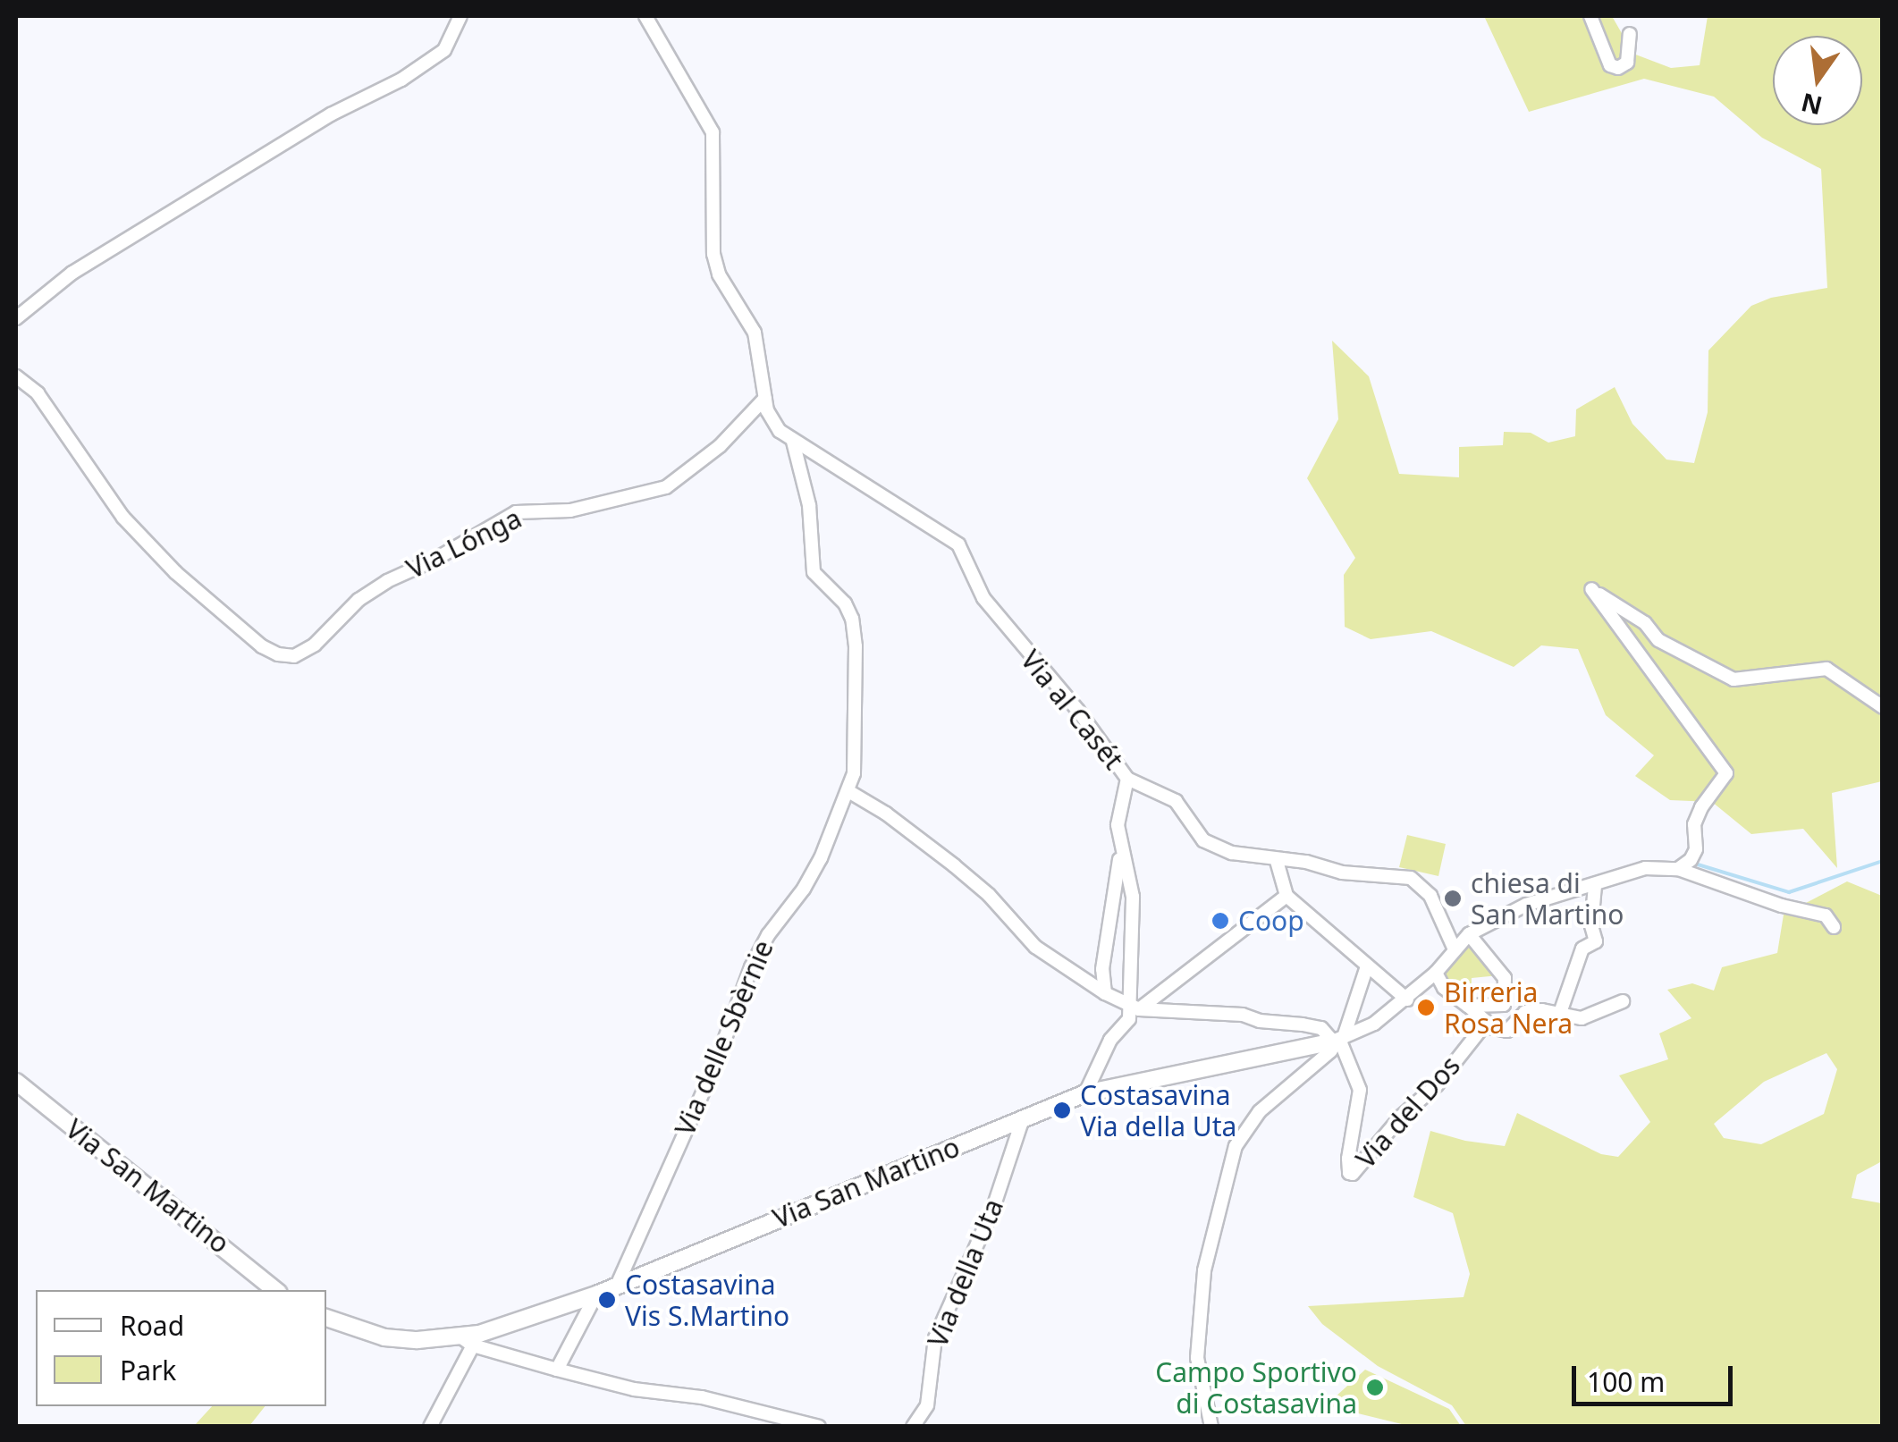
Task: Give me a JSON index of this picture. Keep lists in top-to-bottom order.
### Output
{
  "streets": {
    "street": [
      "Via Lónga",
      "Via al Casét",
      "Via delle Sbèrnie",
      "Via del Dos",
      "Via San Martino",
      "Via della Uta"
    ]
  },
  "crossings": [
    ["Via al Casét", "Via delle Sbèrnie"],
    ["Via al Casét", "Via San Martino"],
    ["Via delle Sbèrnie", "Via San Martino"],
    ["Via del Dos", "Via San Martino"],
    ["Via San Martino", "Via della Uta"]
  ],
  "places": [
    "chiesa di San Martino",
    "Coop",
    "Birreria Rosa Nera",
    "Costasavina Via della Uta",
    "Costasavina Vis S.Martino",
    "Campo Sportivo di Costasavina"
  ],
  "legend": ["Road", "Park"],
  "scale_bar": "100 m",
  "north": "bottom"
}
